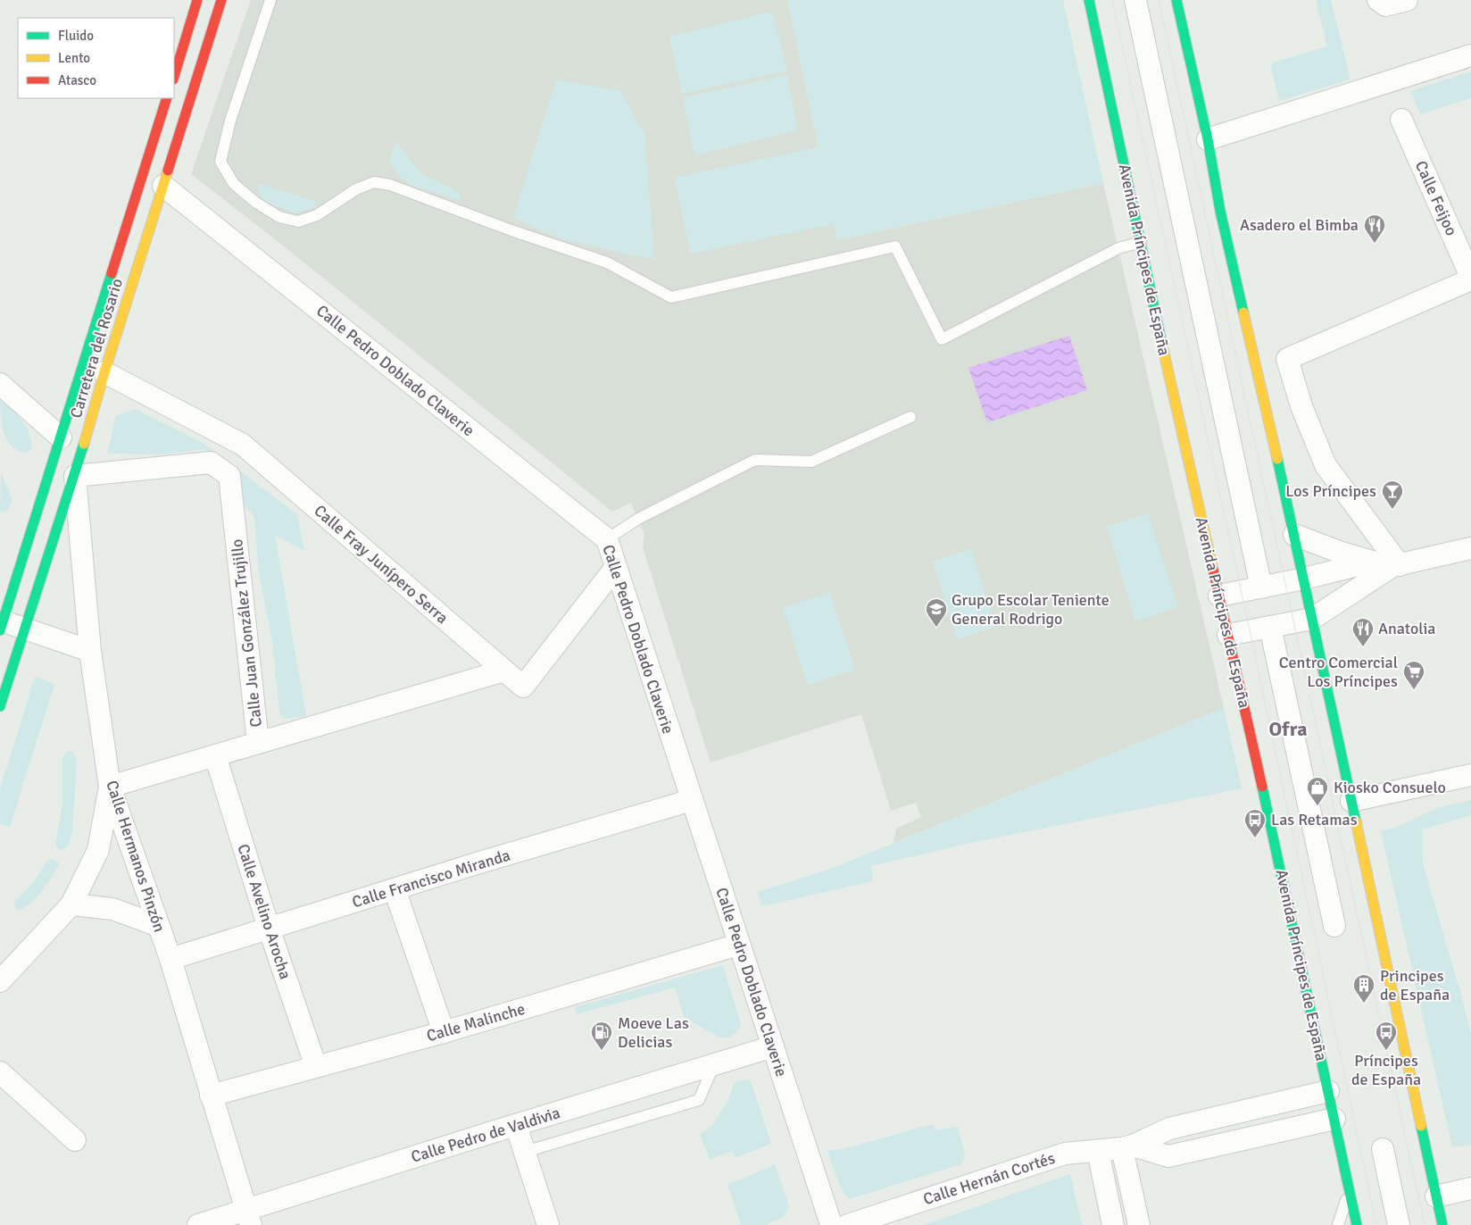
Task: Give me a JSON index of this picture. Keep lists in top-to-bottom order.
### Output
{
  "streets": {
    "main road": ["Avenida Príncipes de España", "Carretera del Rosario"],
    "street": [
      "Calle Feijoo",
      "Calle Pedro Doblado Claverie",
      "Calle Fray Junípero Serra",
      "Calle Juan González Trujillo",
      "Calle Hermanos Pinzón",
      "Calle Francisco Miranda",
      "Calle Avelino Arocha",
      "Calle Malinche",
      "Calle Pedro de Valdivia",
      "Calle Hernán Cortés"
    ]
  },
  "crossings": [
    ["Avenida Príncipes de España", "Calle Hernán Cortés"],
    ["Carretera del Rosario", "Calle Pedro Doblado Claverie"],
    ["Carretera del Rosario", "Calle Fray Junípero Serra"],
    ["Carretera del Rosario", "Calle Juan González Trujillo"],
    ["Carretera del Rosario", "Calle Hermanos Pinzón"],
    ["Calle Pedro Doblado Claverie", "Calle Fray Junípero Serra"],
    ["Calle Pedro Doblado Claverie", "Calle Francisco Miranda"],
    ["Calle Pedro Doblado Claverie", "Calle Malinche"],
    ["Calle Pedro Doblado Claverie", "Calle Pedro de Valdivia"],
    ["Calle Juan González Trujillo", "Calle Hermanos Pinzón"],
    ["Calle Juan González Trujillo", "Calle Avelino Arocha"],
    ["Calle Hermanos Pinzón", "Calle Francisco Miranda"],
    ["Calle Hermanos Pinzón", "Calle Malinche"],
    ["Calle Hermanos Pinzón", "Calle Pedro de Valdivia"],
    ["Calle Francisco Miranda", "Calle Avelino Arocha"],
    ["Calle Avelino Arocha", "Calle Malinche"]
  ],
  "districts": ["Ofra"],
  "places": {
    "restaurant": ["Asadero el Bimba", "Anatolia"],
    "bar": ["Los Príncipes"],
    "school or university": ["Grupo Escolar Teniente General Rodrigo"],
    "supermarket": ["Centro Comercial Los Príncipes"],
    "shop": ["Kiosko Consuelo"],
    "bus stop": ["Las Retamas", "Príncipes de España"],
    "building": ["Principes de España"],
    "fuel station": ["Moeve Las Delicias"]
  },
  "legend": ["Fluido", "Lento", "Atasco"]
}
